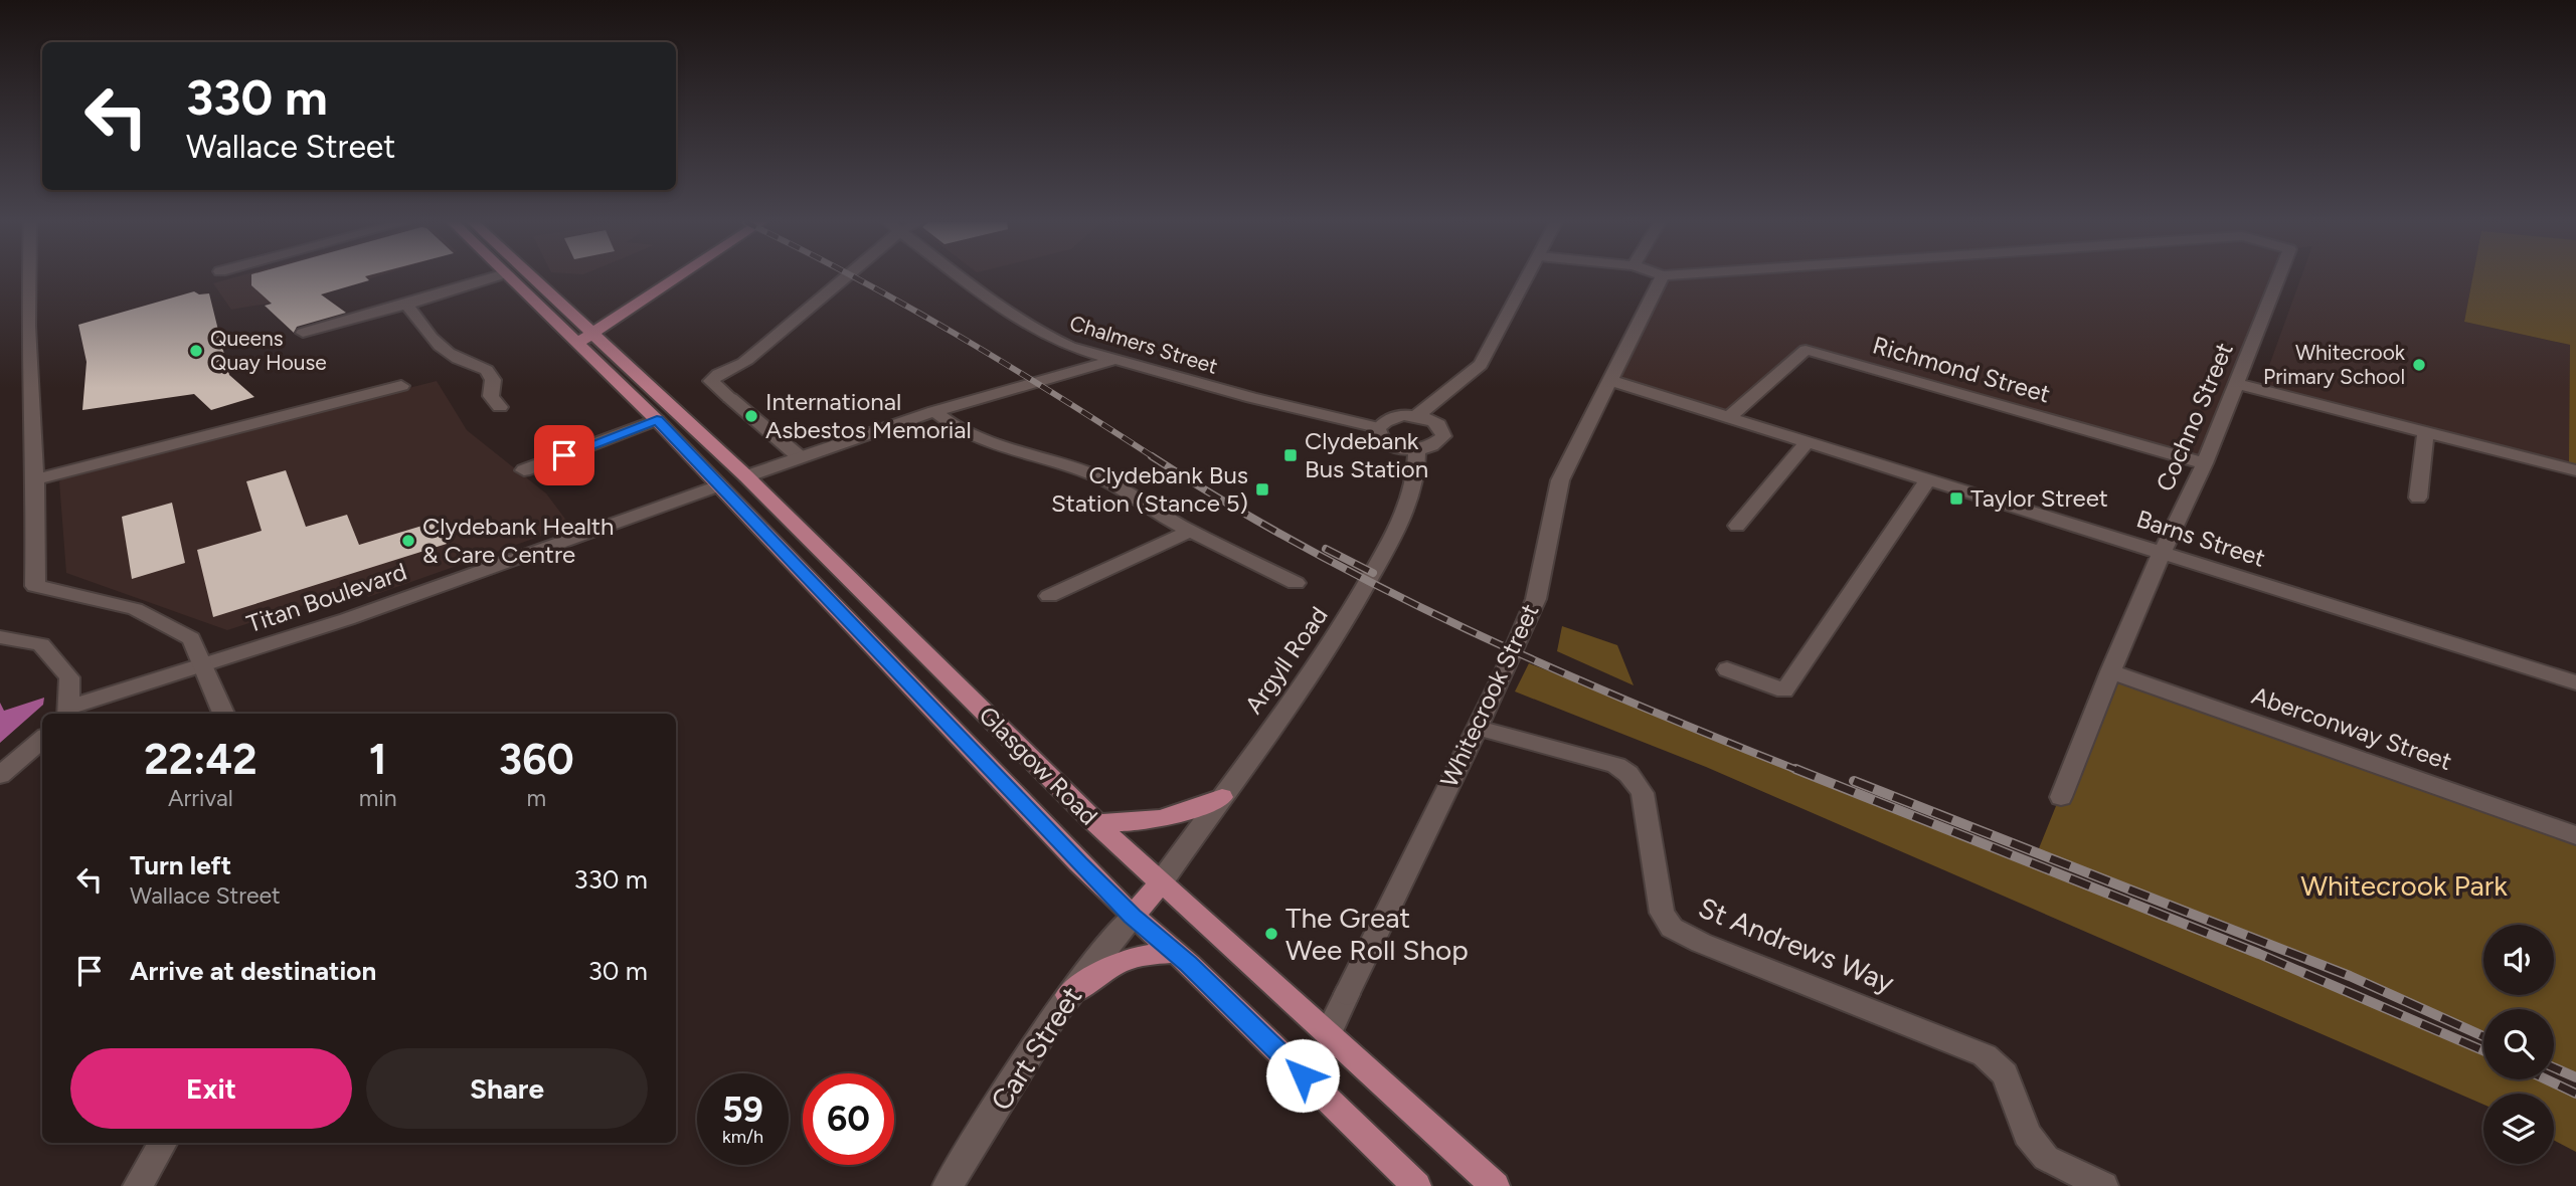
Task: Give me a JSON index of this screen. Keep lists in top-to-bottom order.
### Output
{
  "streets": {
    "main road": ["Glasgow Road"],
    "street": [
      "Chalmers Street",
      "Richmond Street",
      "Cochno Street",
      "Barns Street",
      "Titan Boulevard",
      "Argyll Road",
      "Whitecrook Street",
      "Aberconway Street",
      "St Andrews Way",
      "Cart Street"
    ]
  },
  "crossings": [
    ["Richmond Street", "Cochno Street"],
    ["Richmond Street", "Barns Street"],
    ["Cochno Street", "Barns Street"],
    ["Cochno Street", "Aberconway Street"],
    ["Barns Street", "Whitecrook Street"],
    ["Titan Boulevard", "Glasgow Road"],
    ["Argyll Road", "Glasgow Road"],
    ["Whitecrook Street", "Glasgow Road"],
    ["Whitecrook Street", "St Andrews Way"],
    ["Glasgow Road", "Cart Street"]
  ],
  "parks": ["Whitecrook Park"],
  "places": {
    "other": [
      "Queens Quay House",
      "Whitecrook Primary School",
      "International Asbestos Memorial",
      "Clydebank Health & Care Centre",
      "The Great Wee Roll Shop"
    ],
    "transit": ["Clydebank Bus Station", "Clydebank Bus Station (Stance 5)", "Taylor Street"]
  },
  "page": {
    "turn": ["330 m", "Wallace Street"],
    "eta": [
      "22:42",
      "Arrival",
      "1",
      "min",
      "360",
      "m"
    ],
    "list": [
      {
        "name": "Turn left",
        "note": "Wallace Street",
        "value": "330 m"
      },
      {
        "name": "Arrive at destination",
        "value": "30 m"
      }
    ],
    "buttons": ["Exit", "Share"],
    "speed": "59 km/h",
    "limit": "60"
  }
}
